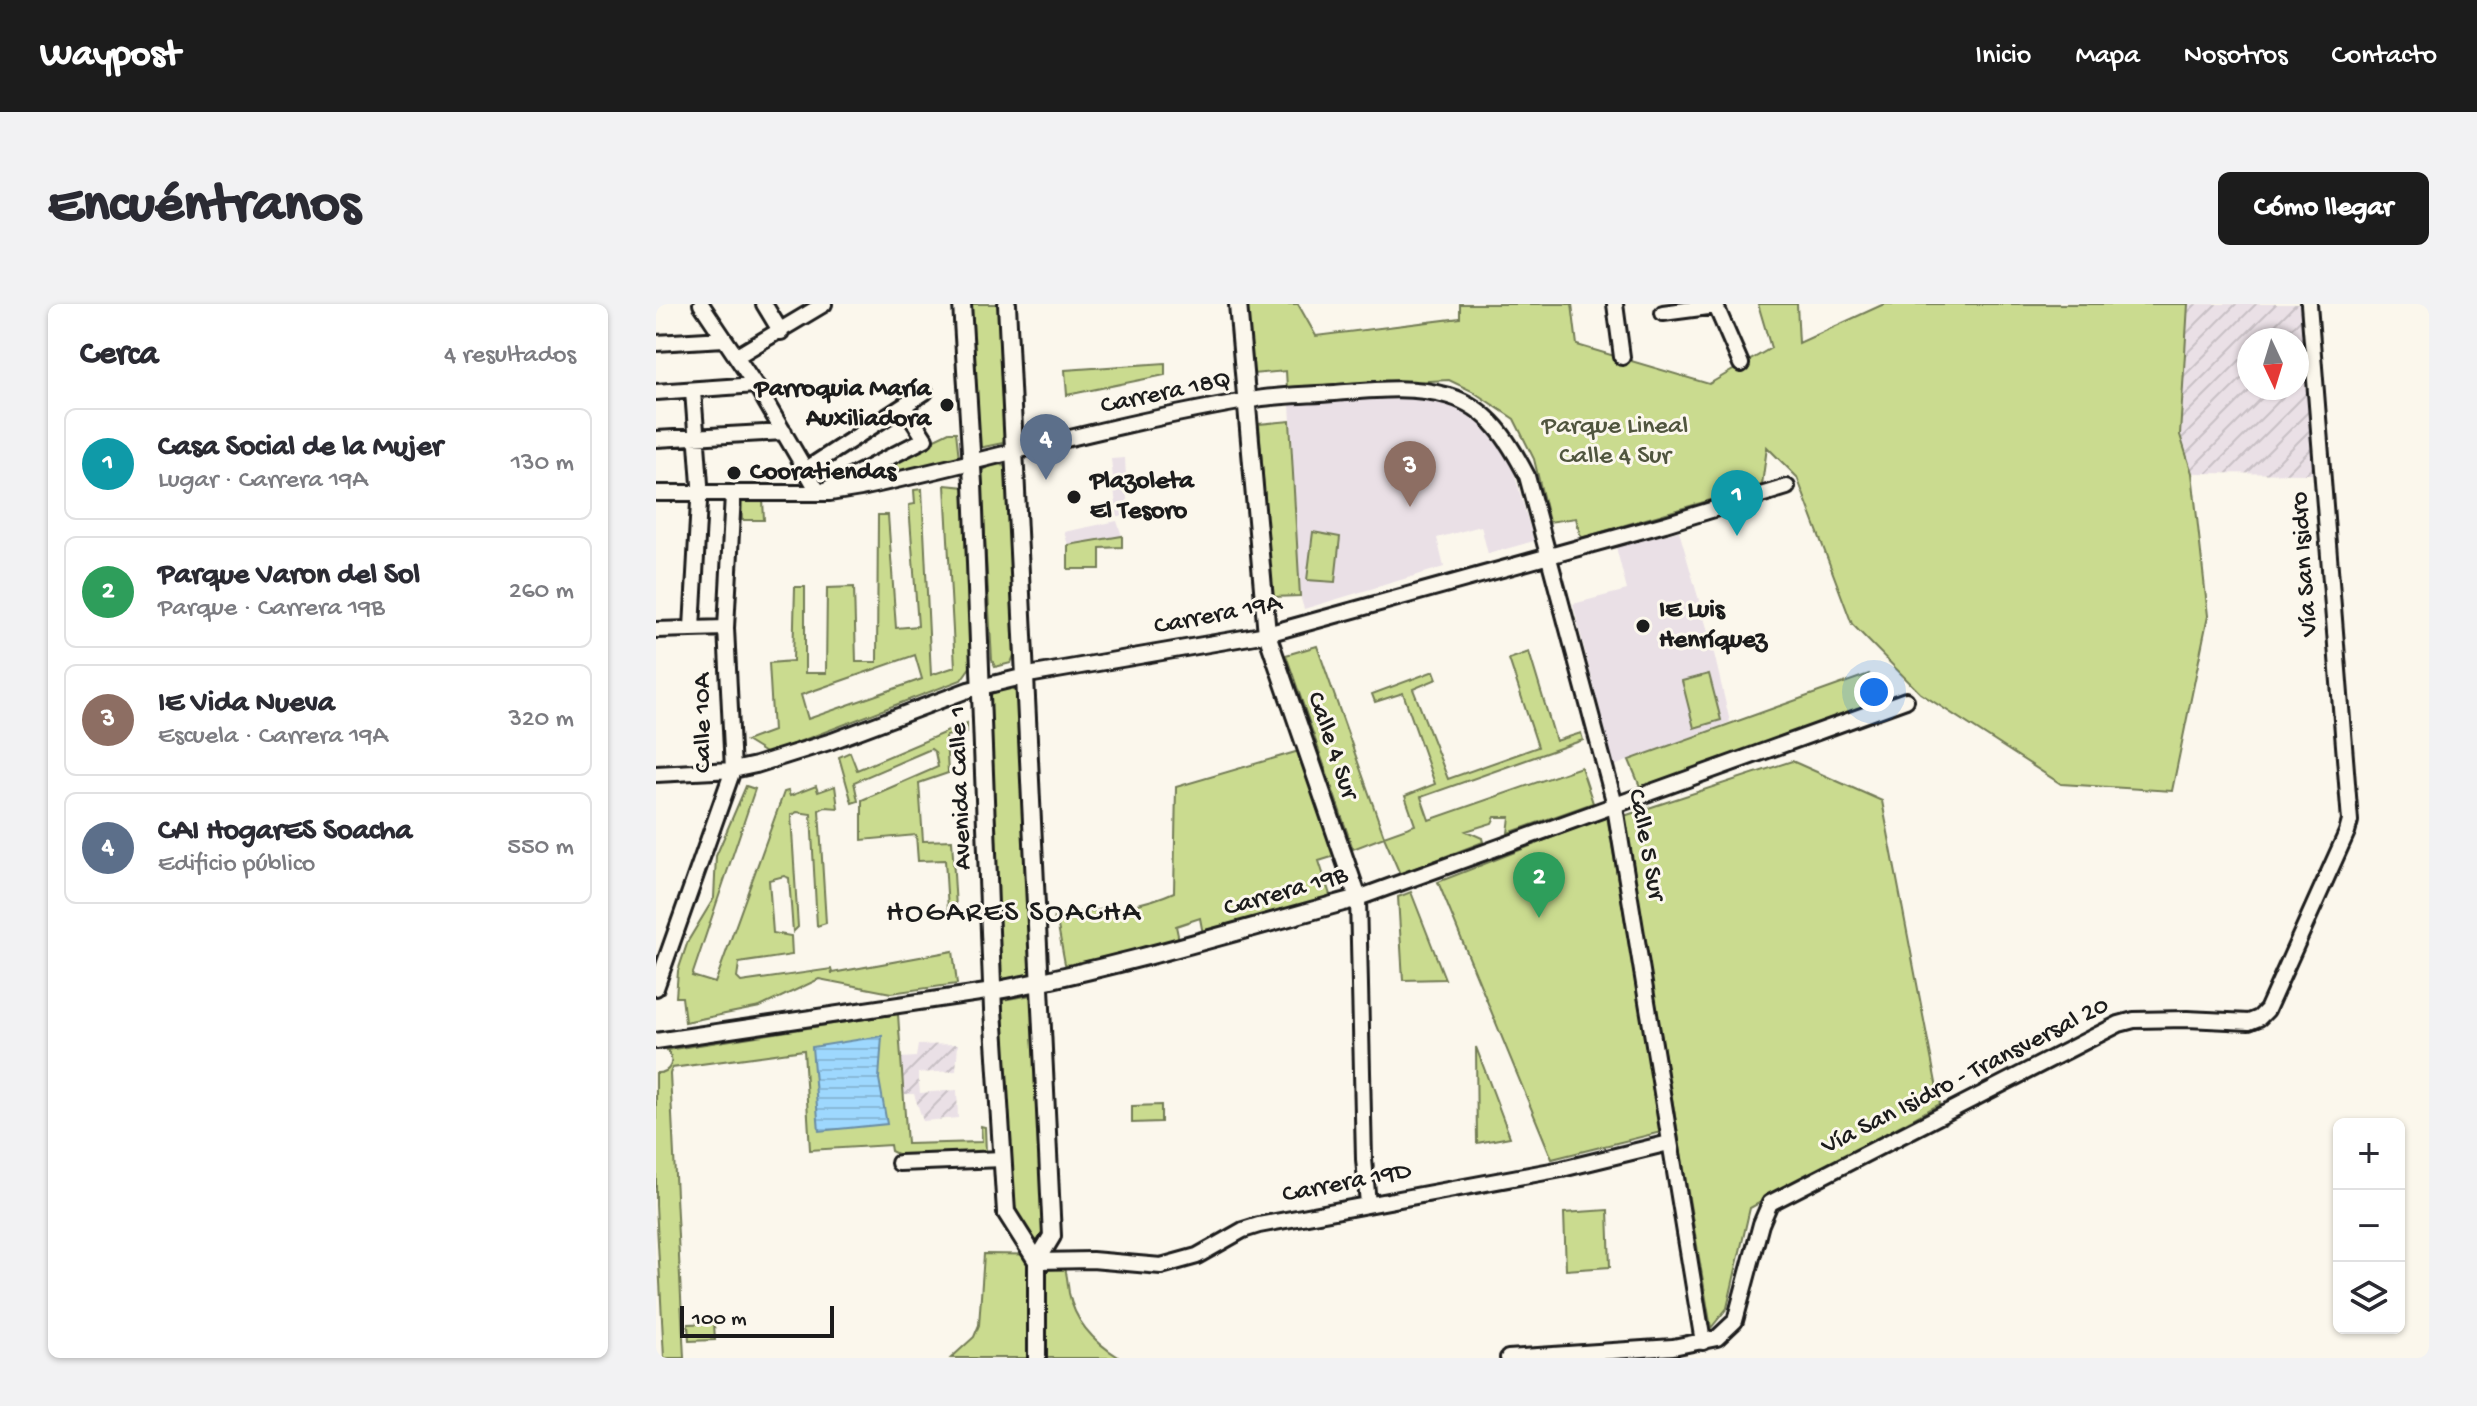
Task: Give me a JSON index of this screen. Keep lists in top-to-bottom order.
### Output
{
  "streets": {
    "main road": ["Calle 4 Sur", "Avenida Calle 1", "Carrera 19B"],
    "street": [
      "Carrera 18Q",
      "Vía San Isidro",
      "Carrera 19A",
      "Calle 10A",
      "Calle 5 Sur",
      "Vía San Isidro - Transversal 20",
      "Carrera 19D"
    ]
  },
  "crossings": [
    ["Carrera 18Q", "Calle 10A"],
    ["Carrera 18Q", "Calle 4 Sur"],
    ["Carrera 18Q", "Avenida Calle 1"],
    ["Carrera 18Q", "Calle 5 Sur"],
    ["Vía San Isidro", "Vía San Isidro - Transversal 20"],
    ["Carrera 19A", "Calle 10A"],
    ["Carrera 19A", "Calle 4 Sur"],
    ["Carrera 19A", "Avenida Calle 1"],
    ["Carrera 19A", "Calle 5 Sur"],
    ["Calle 4 Sur", "Carrera 19B"],
    ["Calle 4 Sur", "Carrera 19D"],
    ["Avenida Calle 1", "Carrera 19B"],
    ["Avenida Calle 1", "Carrera 19D"],
    ["Calle 5 Sur", "Carrera 19B"],
    ["Calle 5 Sur", "Vía San Isidro - Transversal 20"],
    ["Calle 5 Sur", "Carrera 19D"]
  ],
  "districts": ["HOGARES SOACHA"],
  "parks": ["Parque Lineal Calle 4 Sur"],
  "places": [
    "Parroquia María Auxiliadora",
    "Cooratiendas",
    "Plazoleta El Tesoro",
    "IE Luis Henríquez"
  ],
  "scale_bar": "100 m",
  "north": "bottom",
  "page": {
    "header": "Waypost",
    "nav": [
      "Inicio",
      "Mapa",
      "Nosotros",
      "Contacto"
    ],
    "buttons": "Cómo llegar",
    "title": "Encuéntranos",
    "heading": ["Cerca", "4 resultados"],
    "list": [
      {
        "mark": "1",
        "name": "Casa Social de la Mujer",
        "note": "Lugar · Carrera 19A",
        "value": "130 m"
      },
      {
        "mark": "2",
        "name": "Parque Varon del Sol",
        "note": "Parque · Carrera 19B",
        "value": "260 m"
      },
      {
        "mark": "3",
        "name": "IE Vida Nueva",
        "note": "Escuela · Carrera 19A",
        "value": "320 m"
      },
      {
        "mark": "4",
        "name": "CAI HogarES Soacha",
        "note": "Edificio público",
        "value": "550 m"
      }
    ],
    "pins": [
      "4",
      "3",
      "1",
      "2"
    ],
    "map_buttons": ["+", "−"],
    "scale": "100 m"
  }
}
